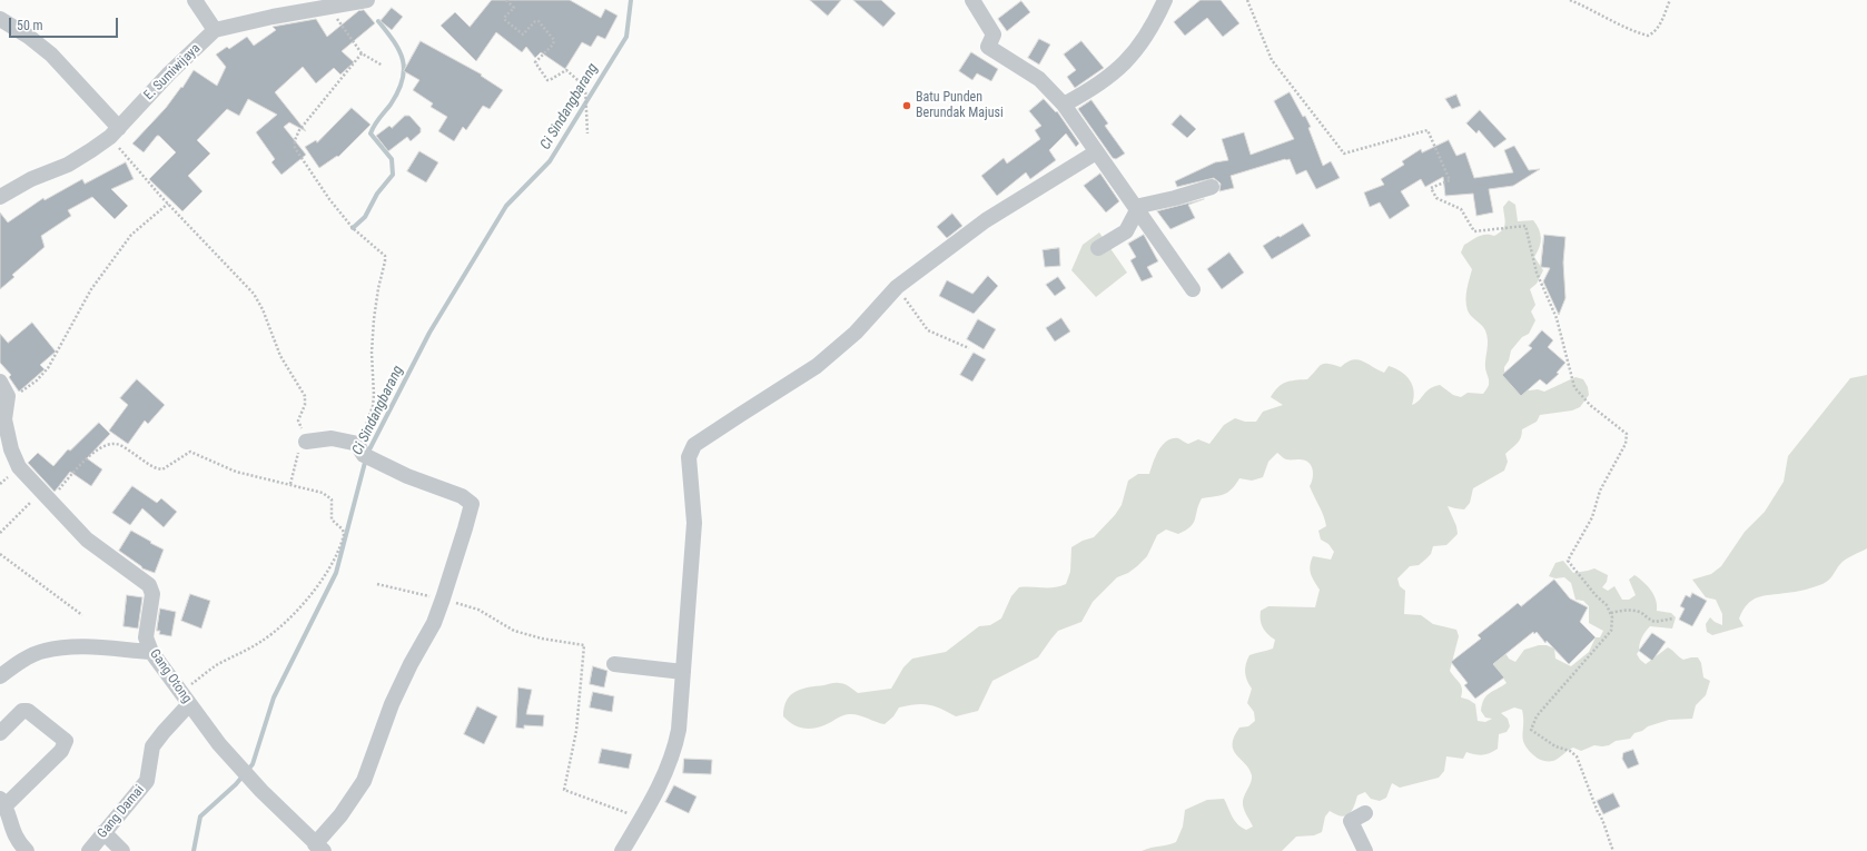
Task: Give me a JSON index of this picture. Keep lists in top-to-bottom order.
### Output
{
  "streets": {
    "street": ["E. Sumiwijaya", "Gang Otong", "Gang Damai"]
  },
  "crossings": [
    ["Gang Otong", "Gang Damai"]
  ],
  "water": ["Ci Sindangbarang"],
  "places": ["Batu Punden Berundak Majusi"],
  "scale_bar": "50 m"
}
